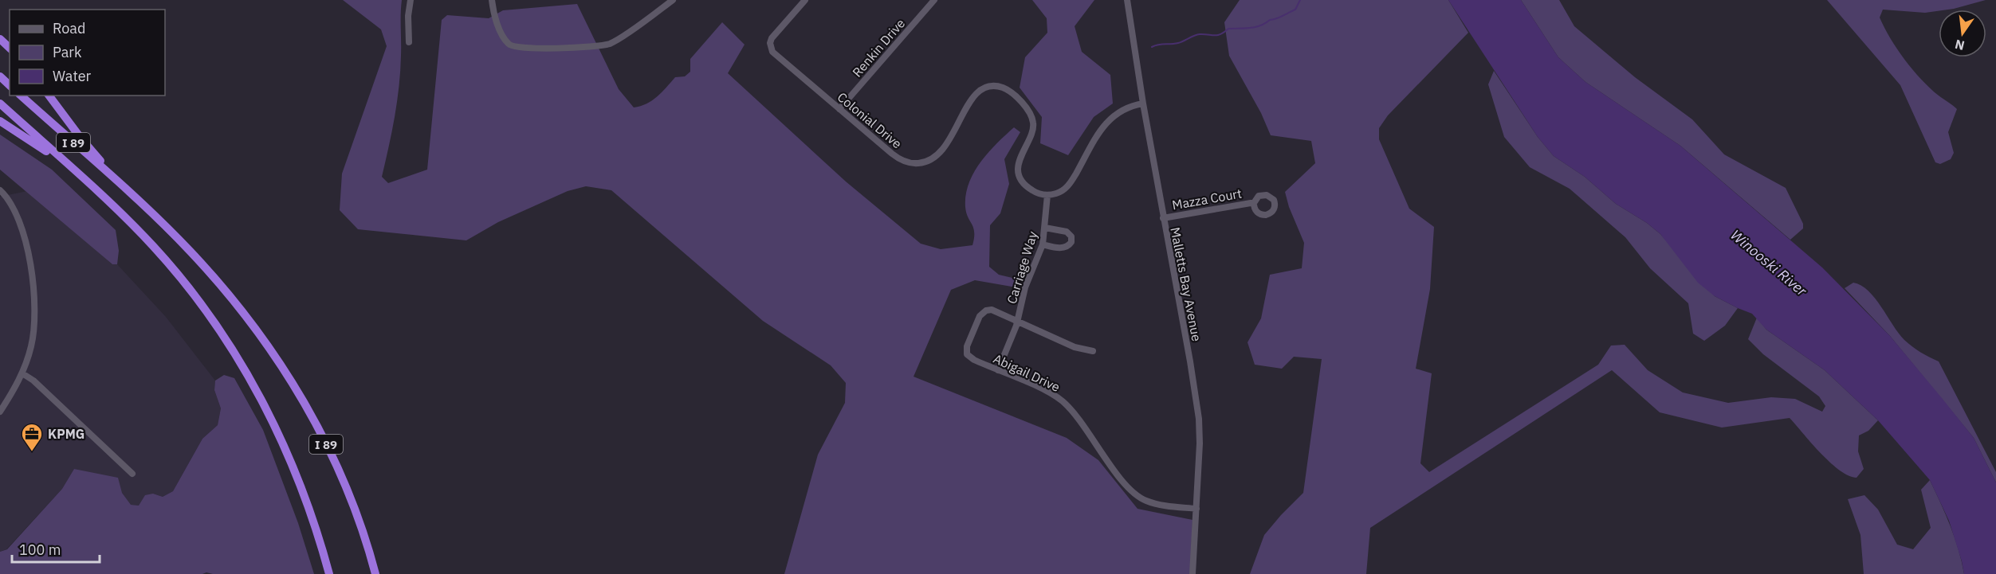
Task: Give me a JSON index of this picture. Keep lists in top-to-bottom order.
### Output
{
  "streets": {
    "highway": ["I 89"],
    "street": [
      "Renkin Drive",
      "Colonial Drive",
      "Mazza Court",
      "Carriage Way",
      "Malletts Bay Avenue",
      "Abigail Drive"
    ]
  },
  "crossings": [
    ["Renkin Drive", "Colonial Drive"],
    ["Colonial Drive", "Carriage Way"],
    ["Mazza Court", "Malletts Bay Avenue"],
    ["Carriage Way", "Abigail Drive"],
    ["Malletts Bay Avenue", "Abigail Drive"]
  ],
  "water": ["Winooski River"],
  "places": {
    "office": ["KPMG"]
  },
  "legend": ["Road", "Park", "Water"],
  "scale_bar": "100 m",
  "north": "bottom"
}
